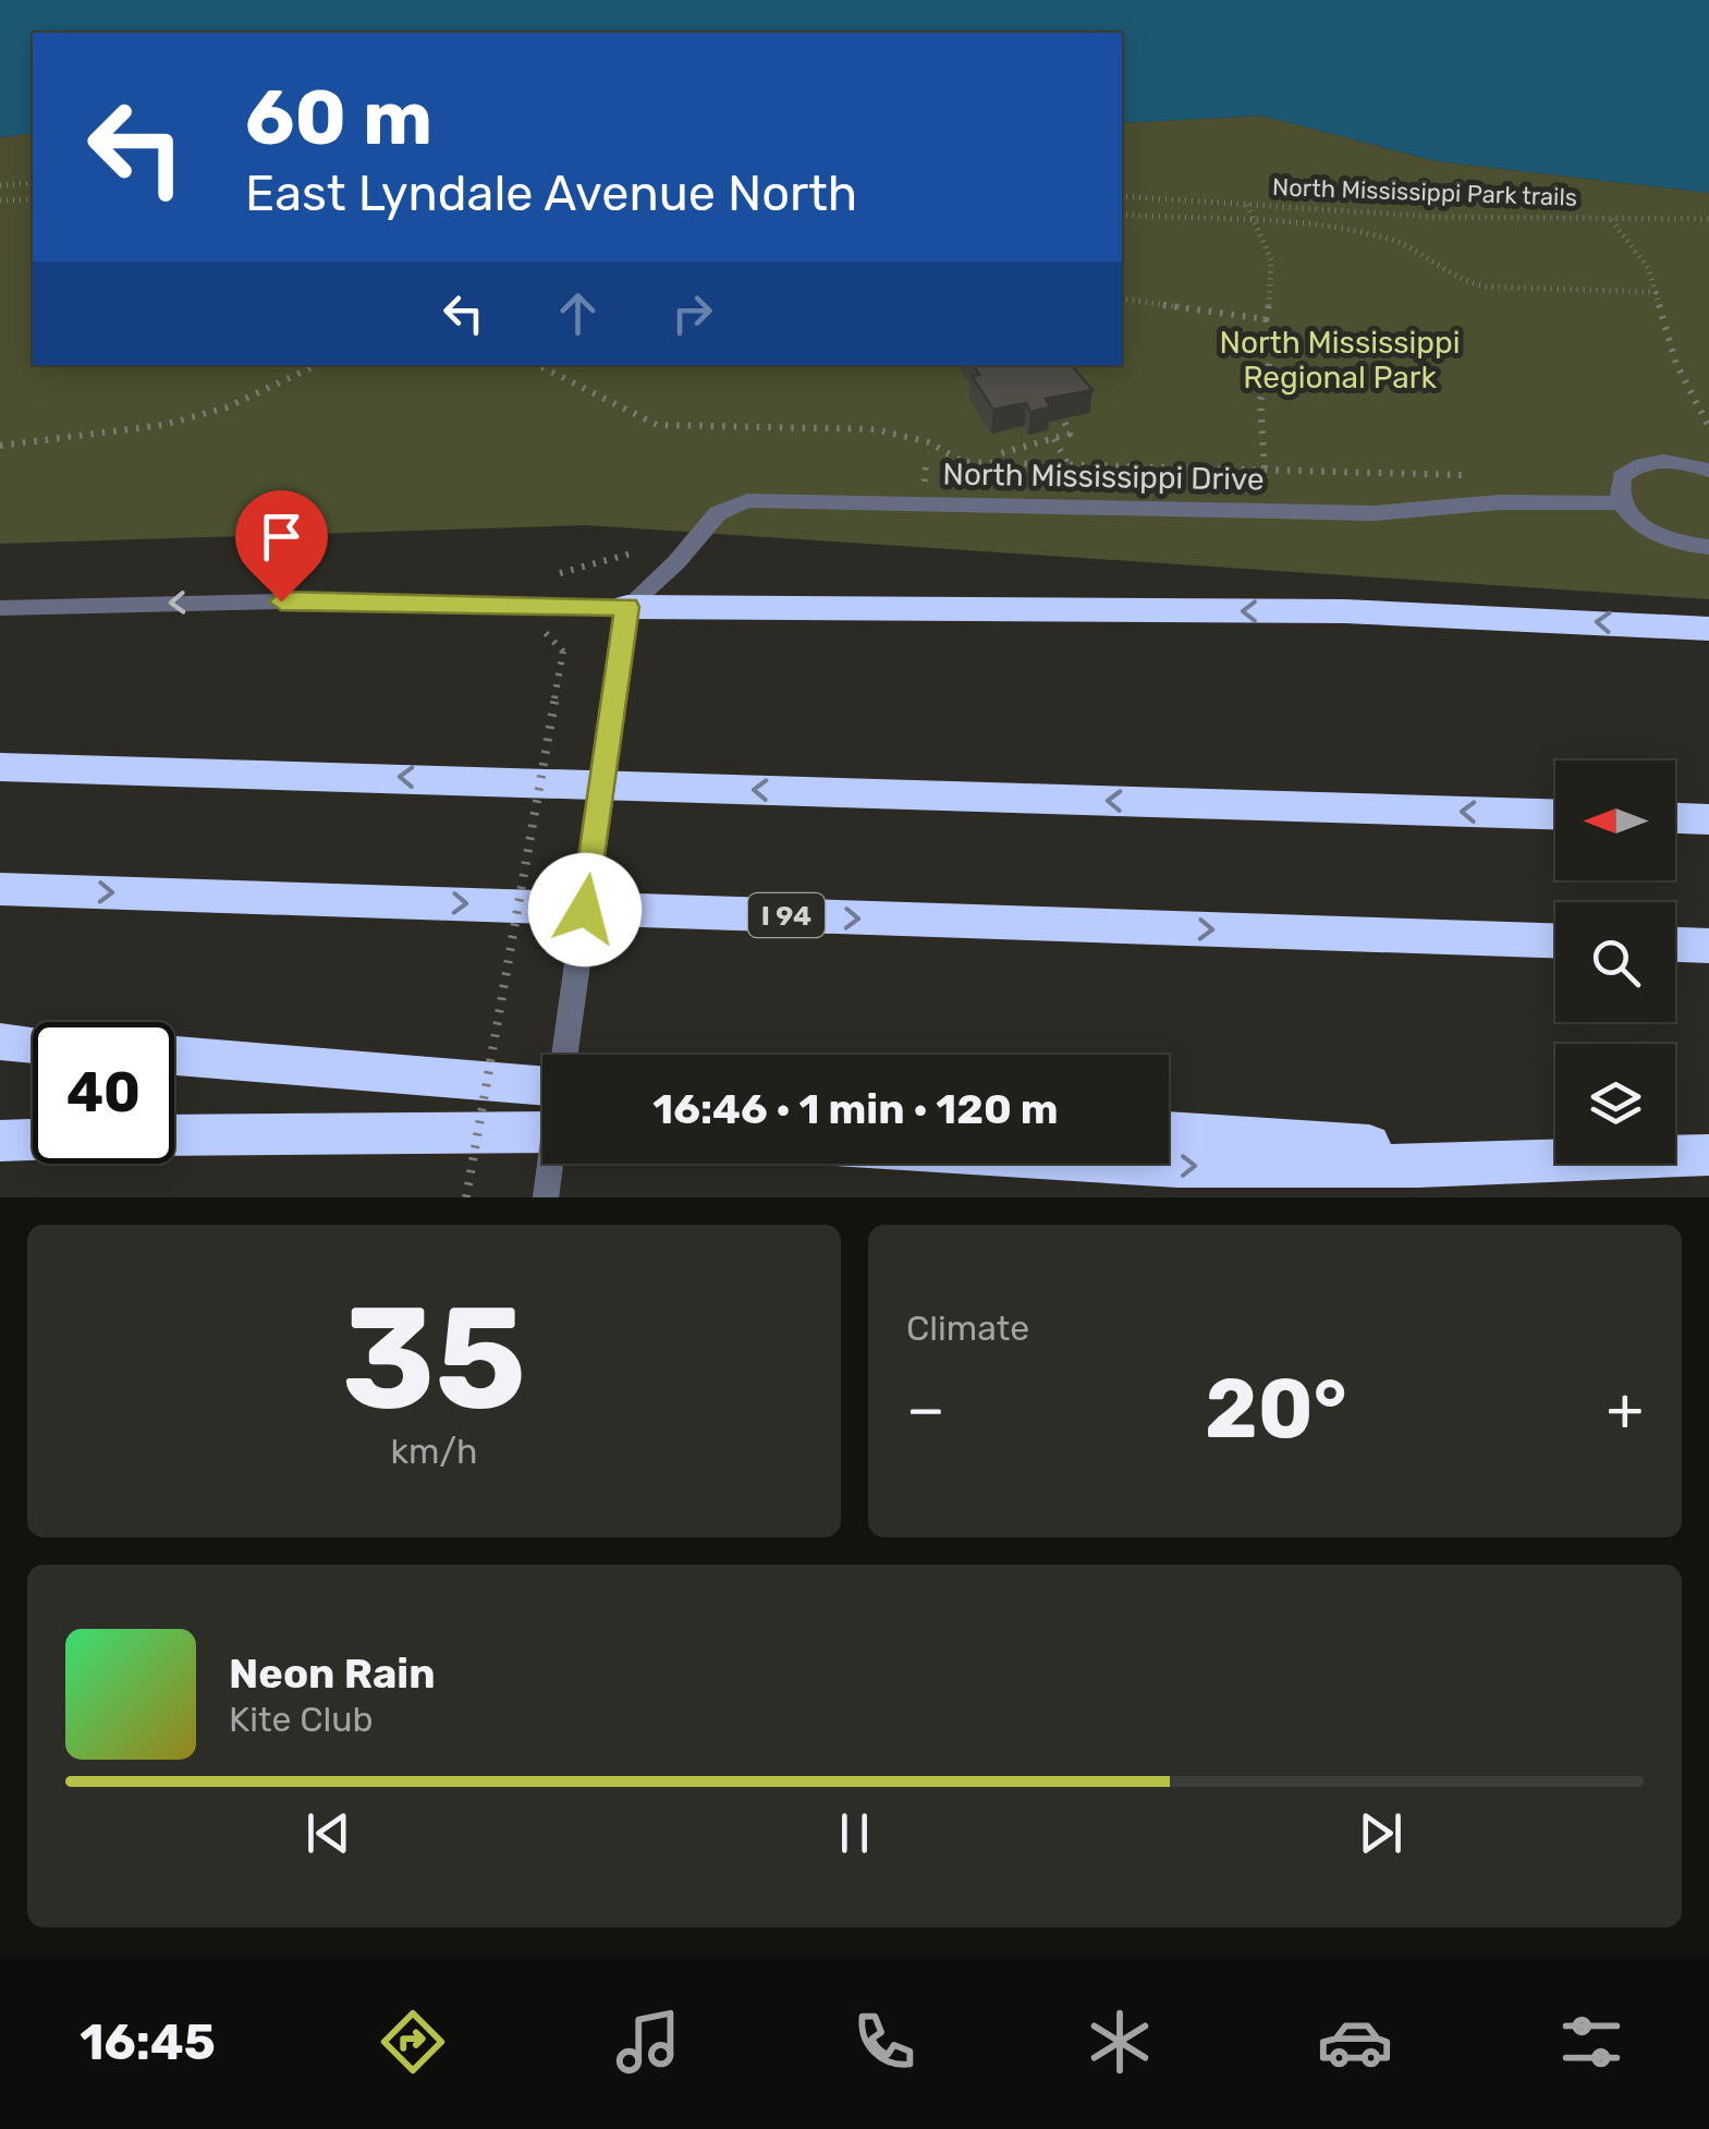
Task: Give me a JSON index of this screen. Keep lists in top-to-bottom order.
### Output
{
  "streets": {
    "highway": ["I 94"],
    "street": ["North Mississippi Drive"],
    "path": ["North Mississippi Park trails"]
  },
  "crossings": [
    ["North Mississippi Park trails", "North Mississippi Drive"]
  ],
  "parks": ["North Mississippi Regional Park"],
  "north": "left",
  "page": {
    "turn": ["60 m", "East Lyndale Avenue North"],
    "limit": "40",
    "trip": "16:46 · 1 min · 120 m",
    "tile": [
      ["35", "km/h"],
      "Climate"
    ],
    "heat": ["−", "20°", "+"],
    "song": ["Neon Rain", "Kite Club"],
    "tabs": "16:45"
  }
}
